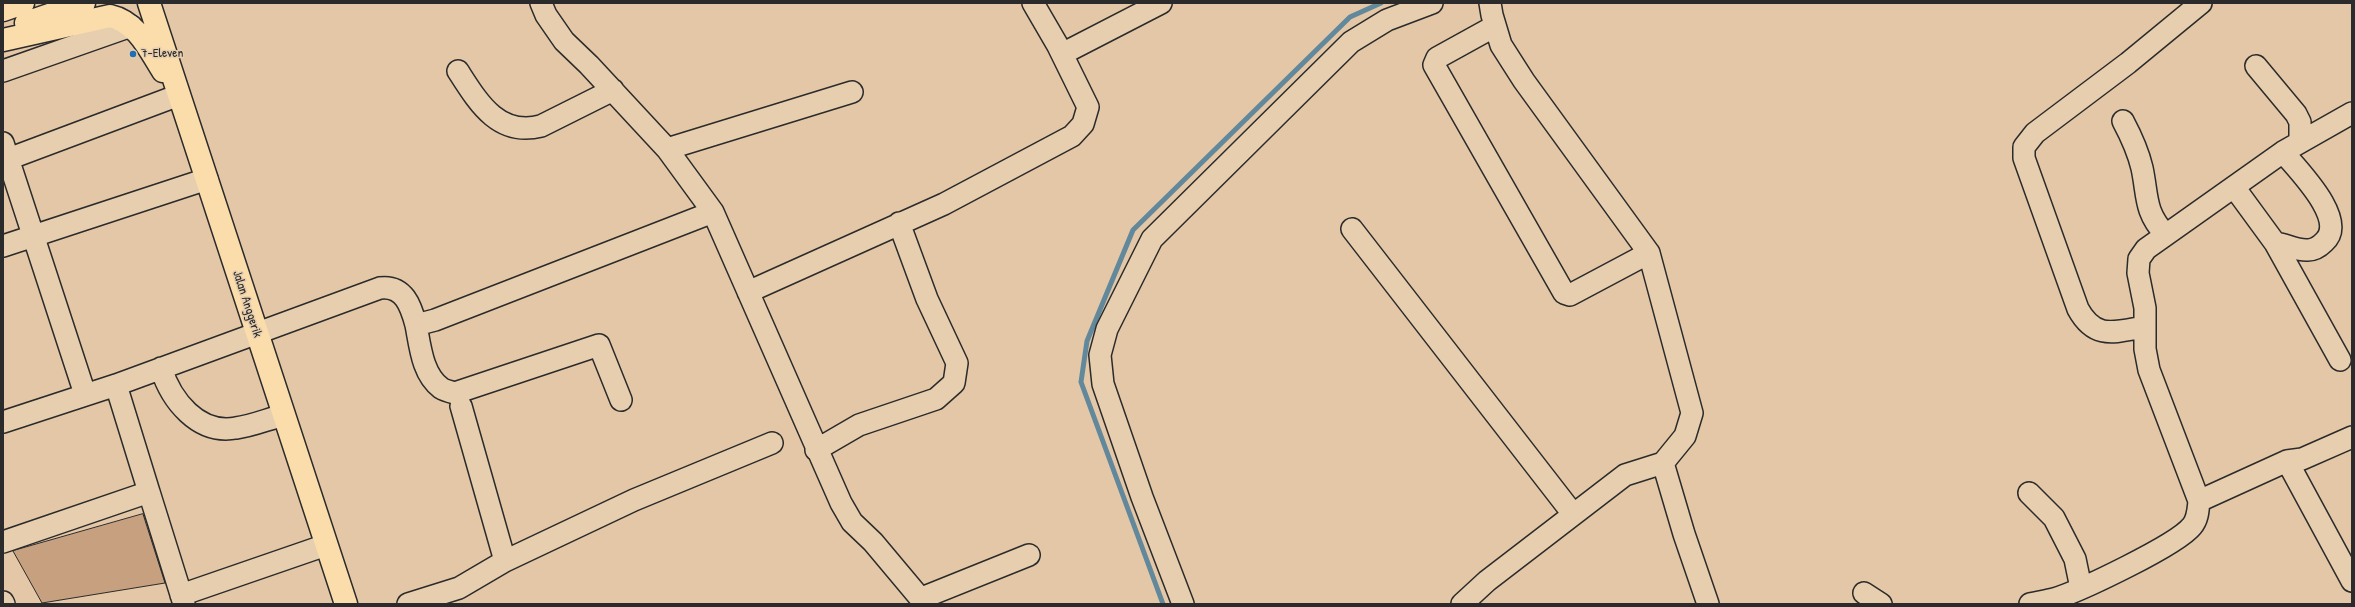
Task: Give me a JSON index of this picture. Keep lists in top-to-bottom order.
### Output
{
  "streets": {
    "main road": ["Jalan Anggerik"]
  },
  "places": ["7-Eleven"]
}
